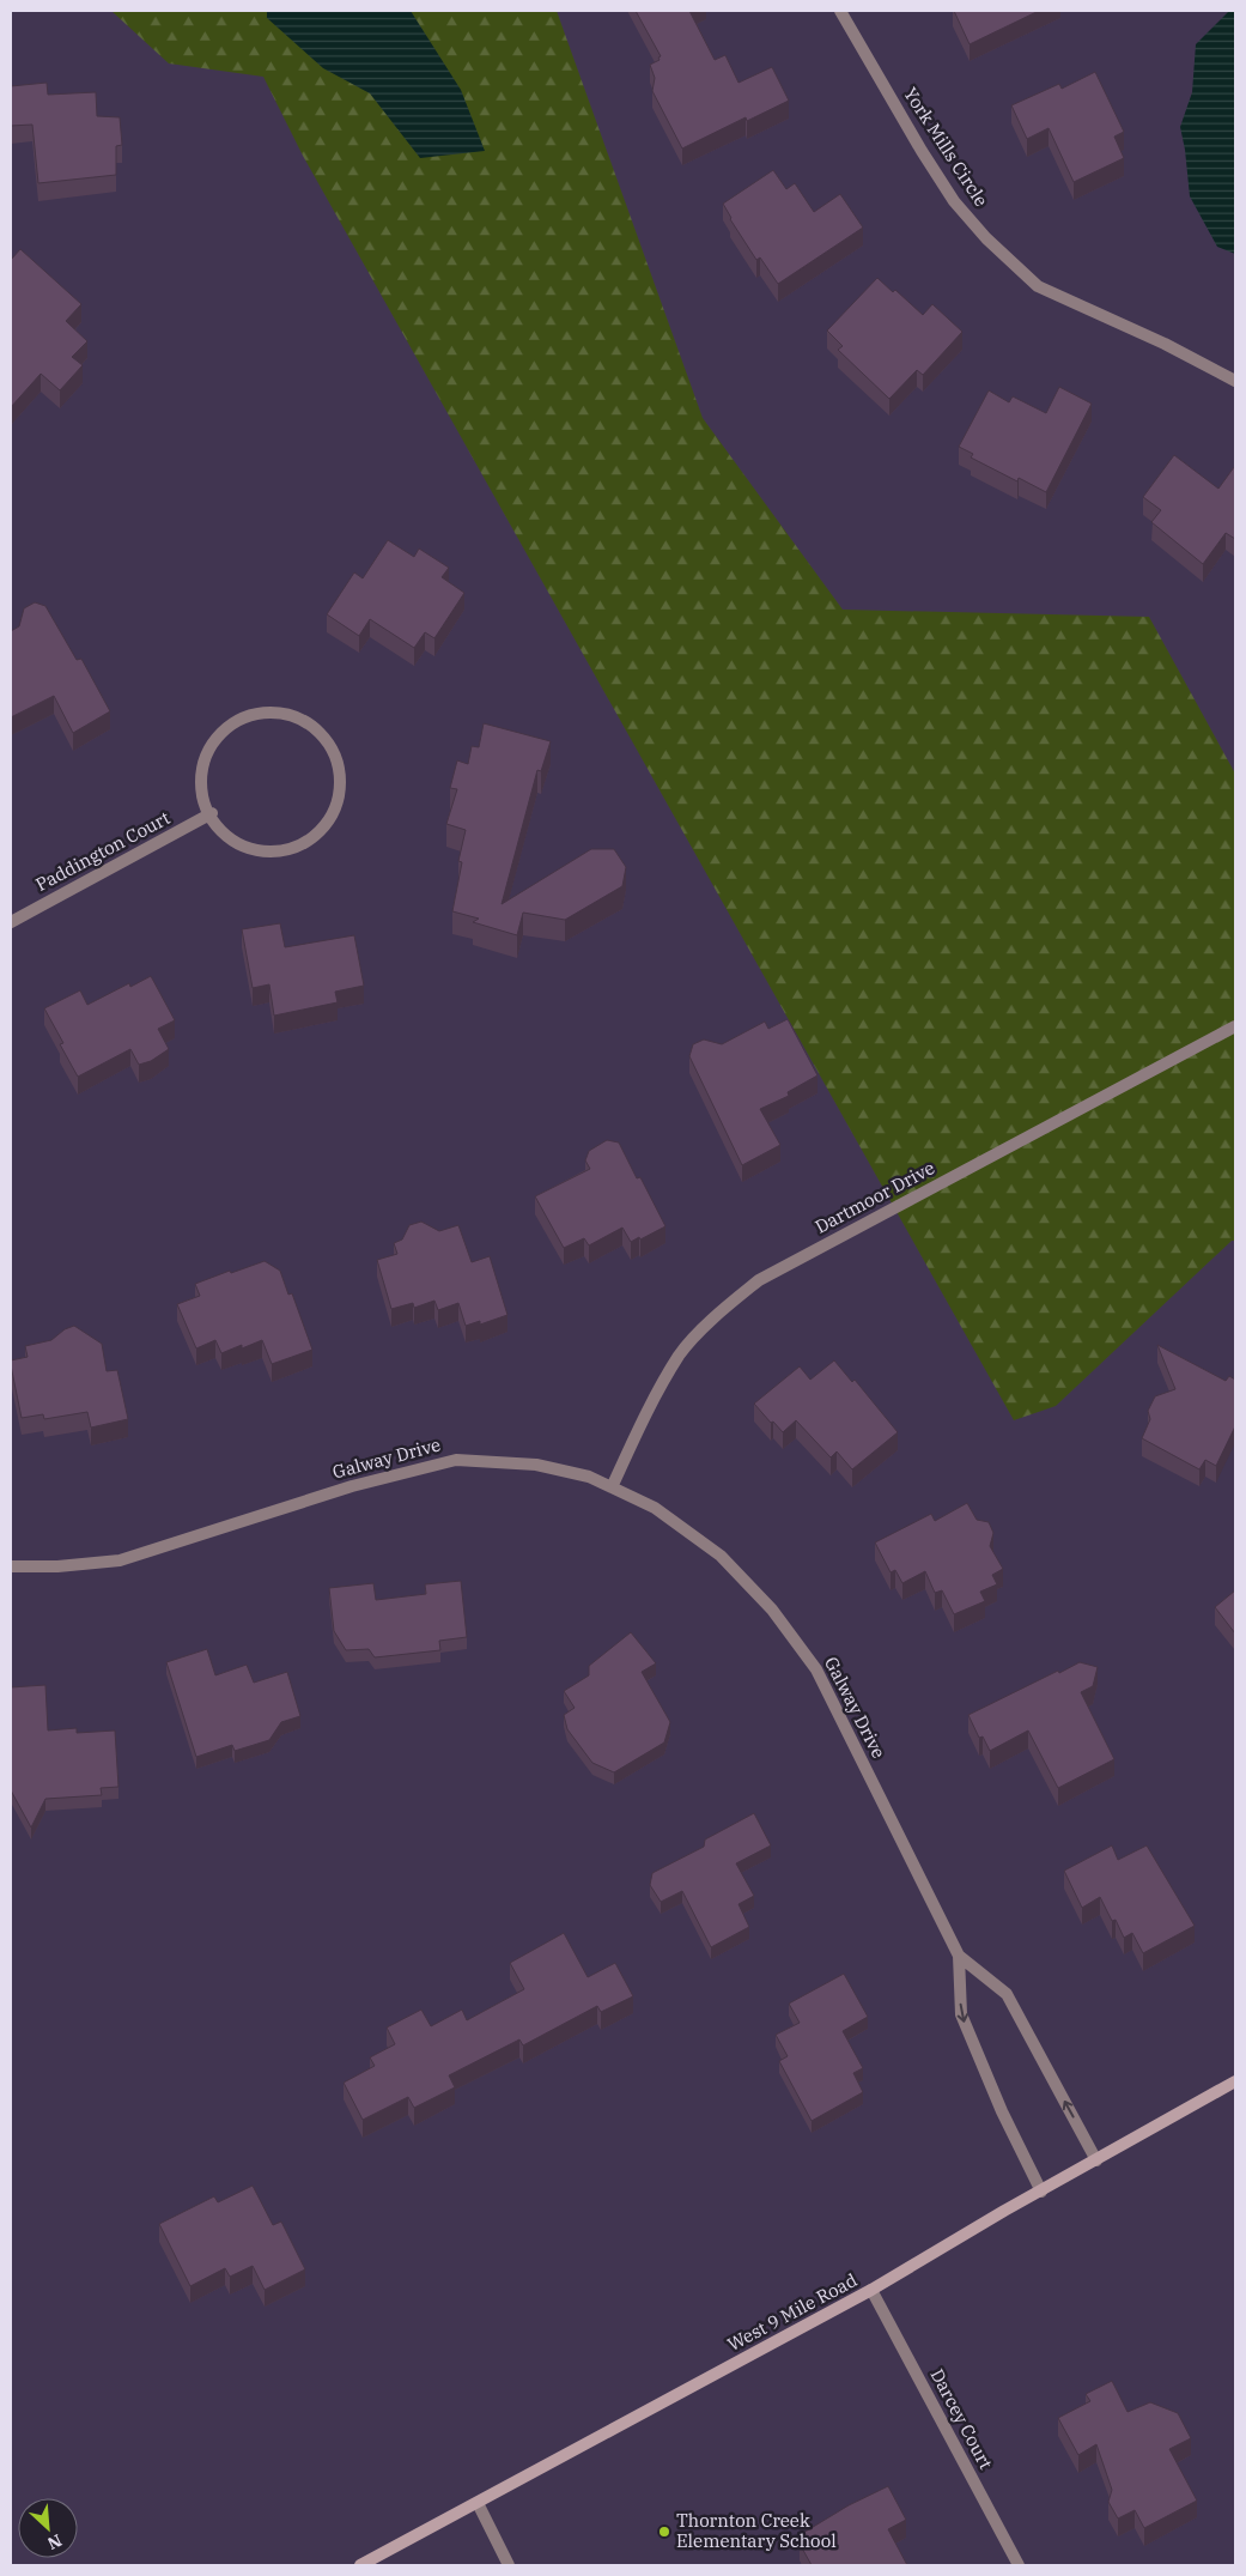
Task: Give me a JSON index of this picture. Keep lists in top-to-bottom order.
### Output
{
  "streets": {
    "street": [
      "York Mills Circle",
      "Paddington Court",
      "Dartmoor Drive",
      "Galway Drive",
      "West 9 Mile Road",
      "Darcey Court"
    ]
  },
  "crossings": [
    ["Dartmoor Drive", "Galway Drive"],
    ["Galway Drive", "West 9 Mile Road"],
    ["West 9 Mile Road", "Darcey Court"]
  ],
  "places": ["Thornton Creek Elementary School"],
  "north": "bottom right"
}
